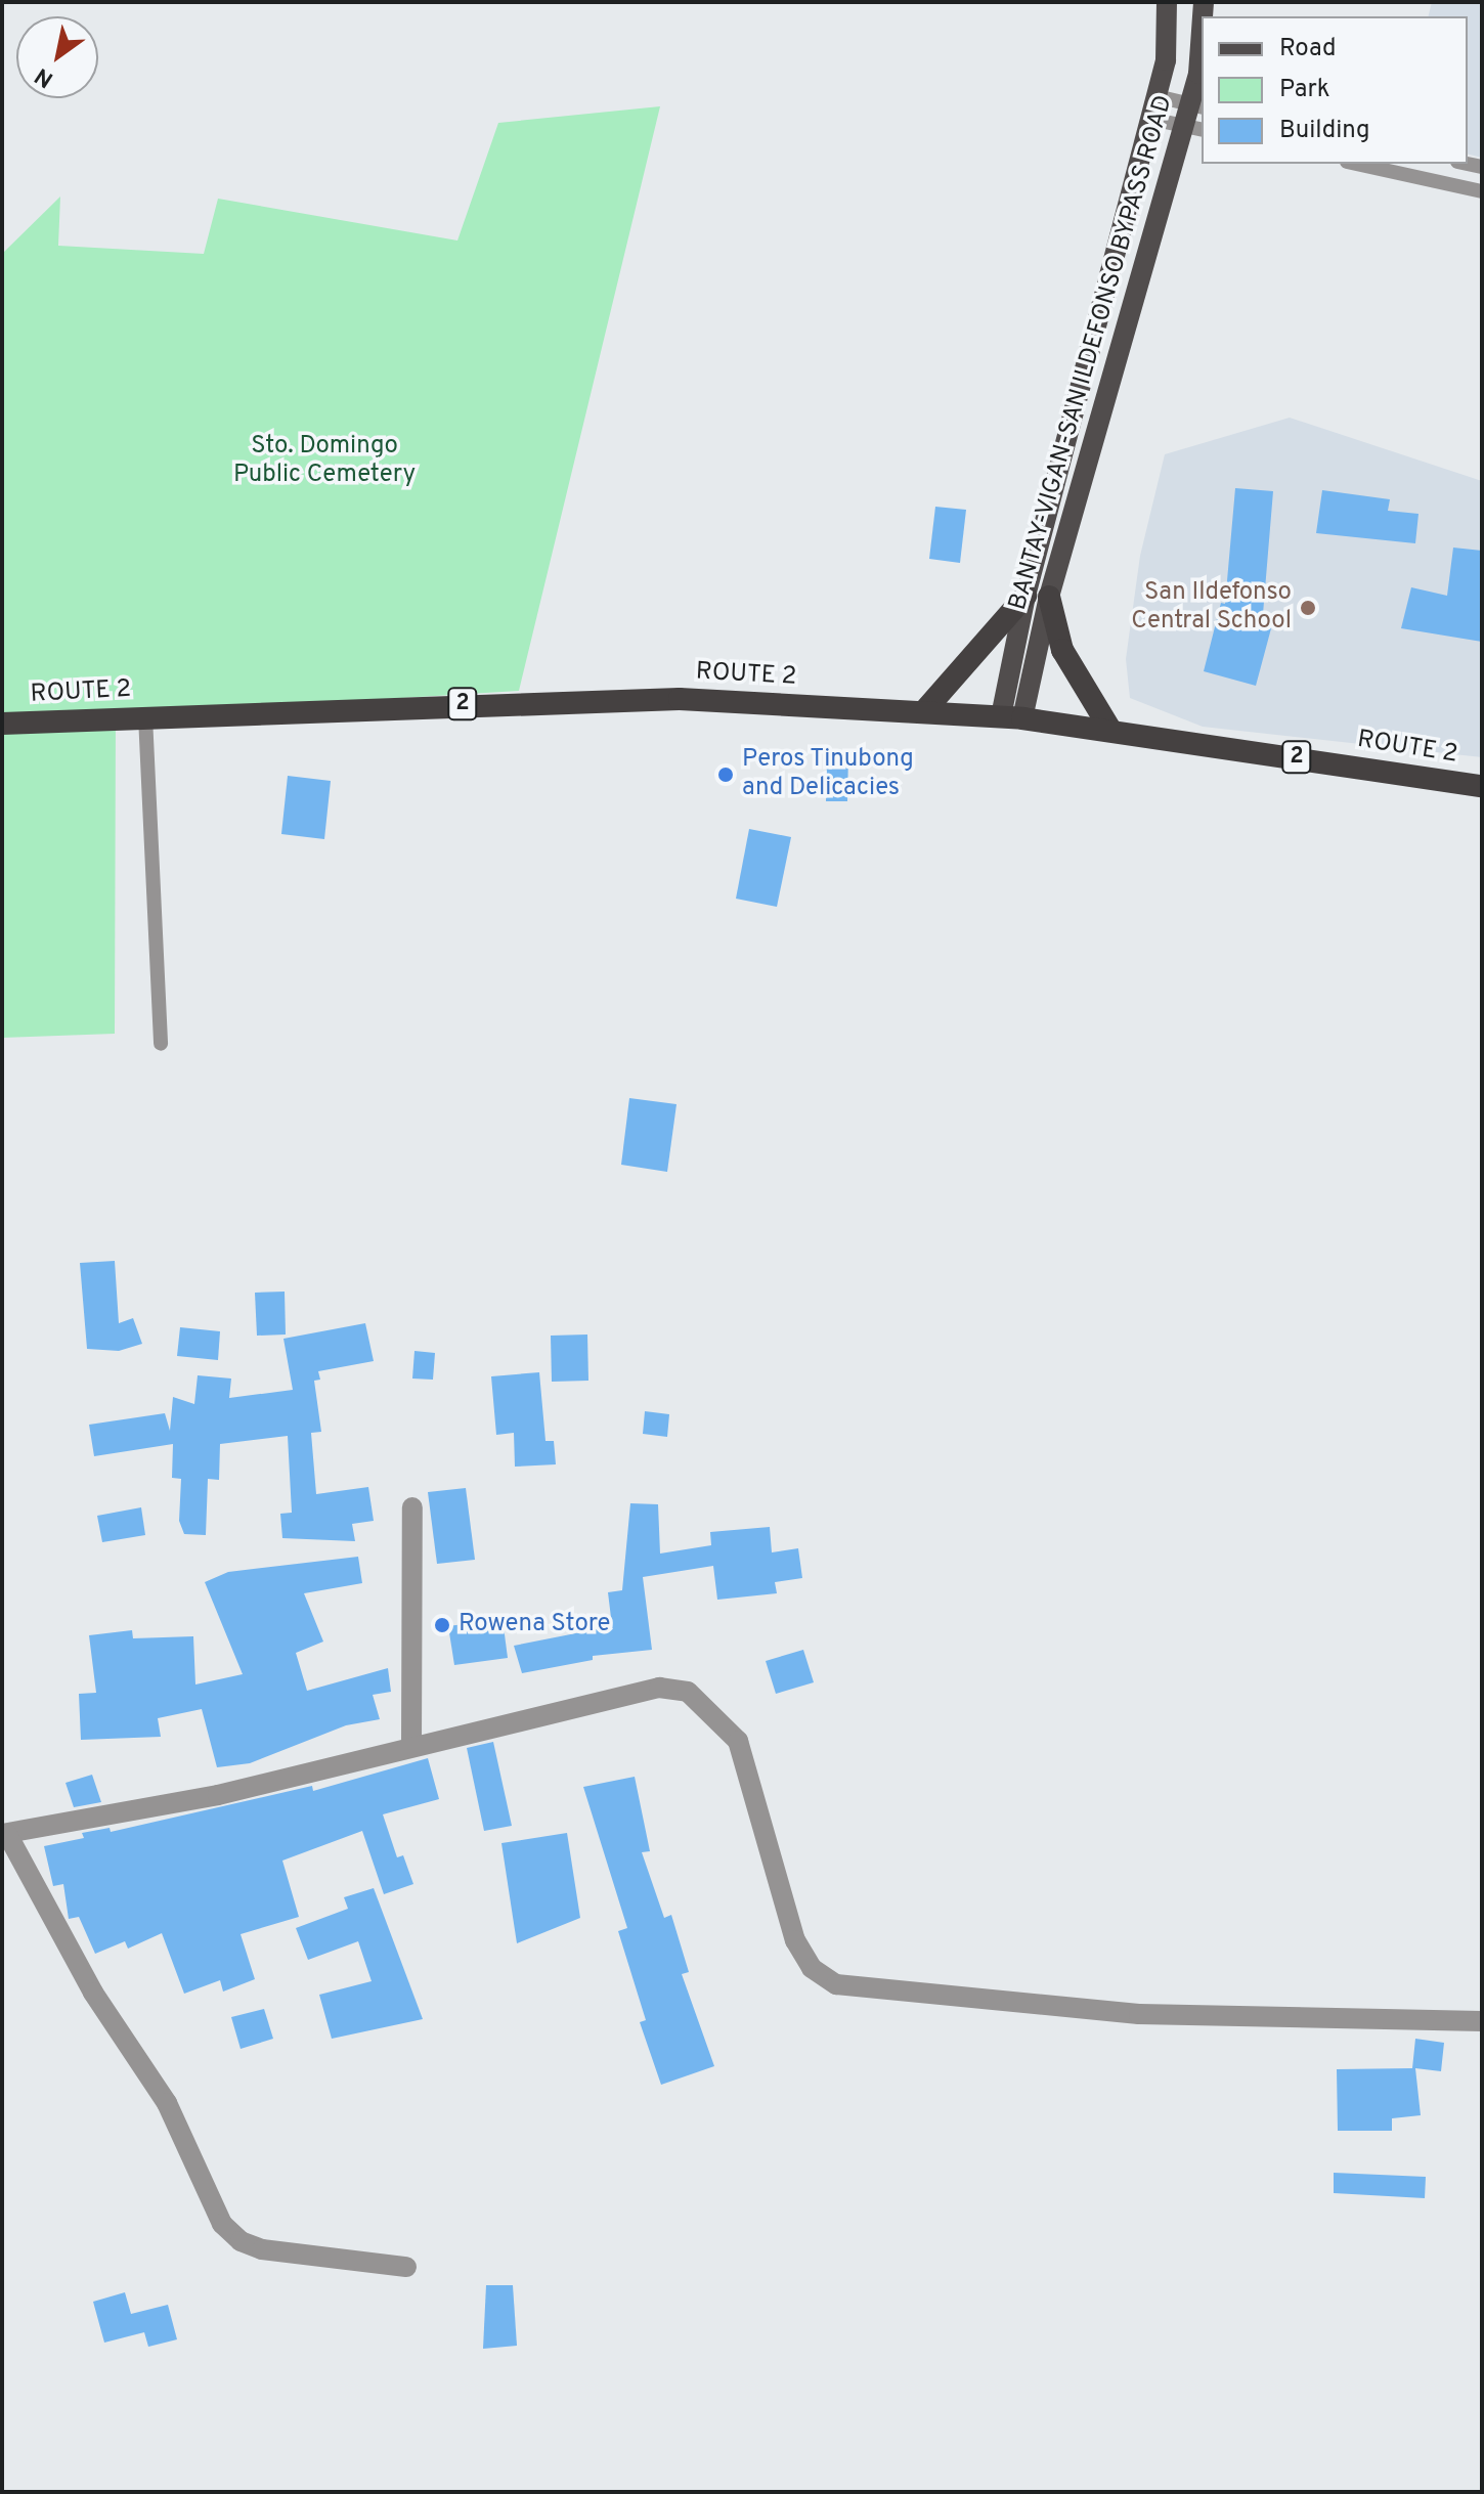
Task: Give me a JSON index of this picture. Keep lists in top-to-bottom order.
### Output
{
  "streets": {
    "highway": ["ROUTE 2", "2"],
    "main road": ["BANTAY-VIGAN-SAN ILDEFONSO BYPASS ROAD"]
  },
  "crossings": [
    ["BANTAY-VIGAN-SAN ILDEFONSO BYPASS ROAD", "ROUTE 2"]
  ],
  "parks": ["Sto. Domingo Public Cemetery"],
  "places": ["San Ildefonso Central School", "Peros Tinubong and Delicacies", "Rowena Store"],
  "legend": ["Road", "Park", "Building"],
  "north": "bottom left"
}
